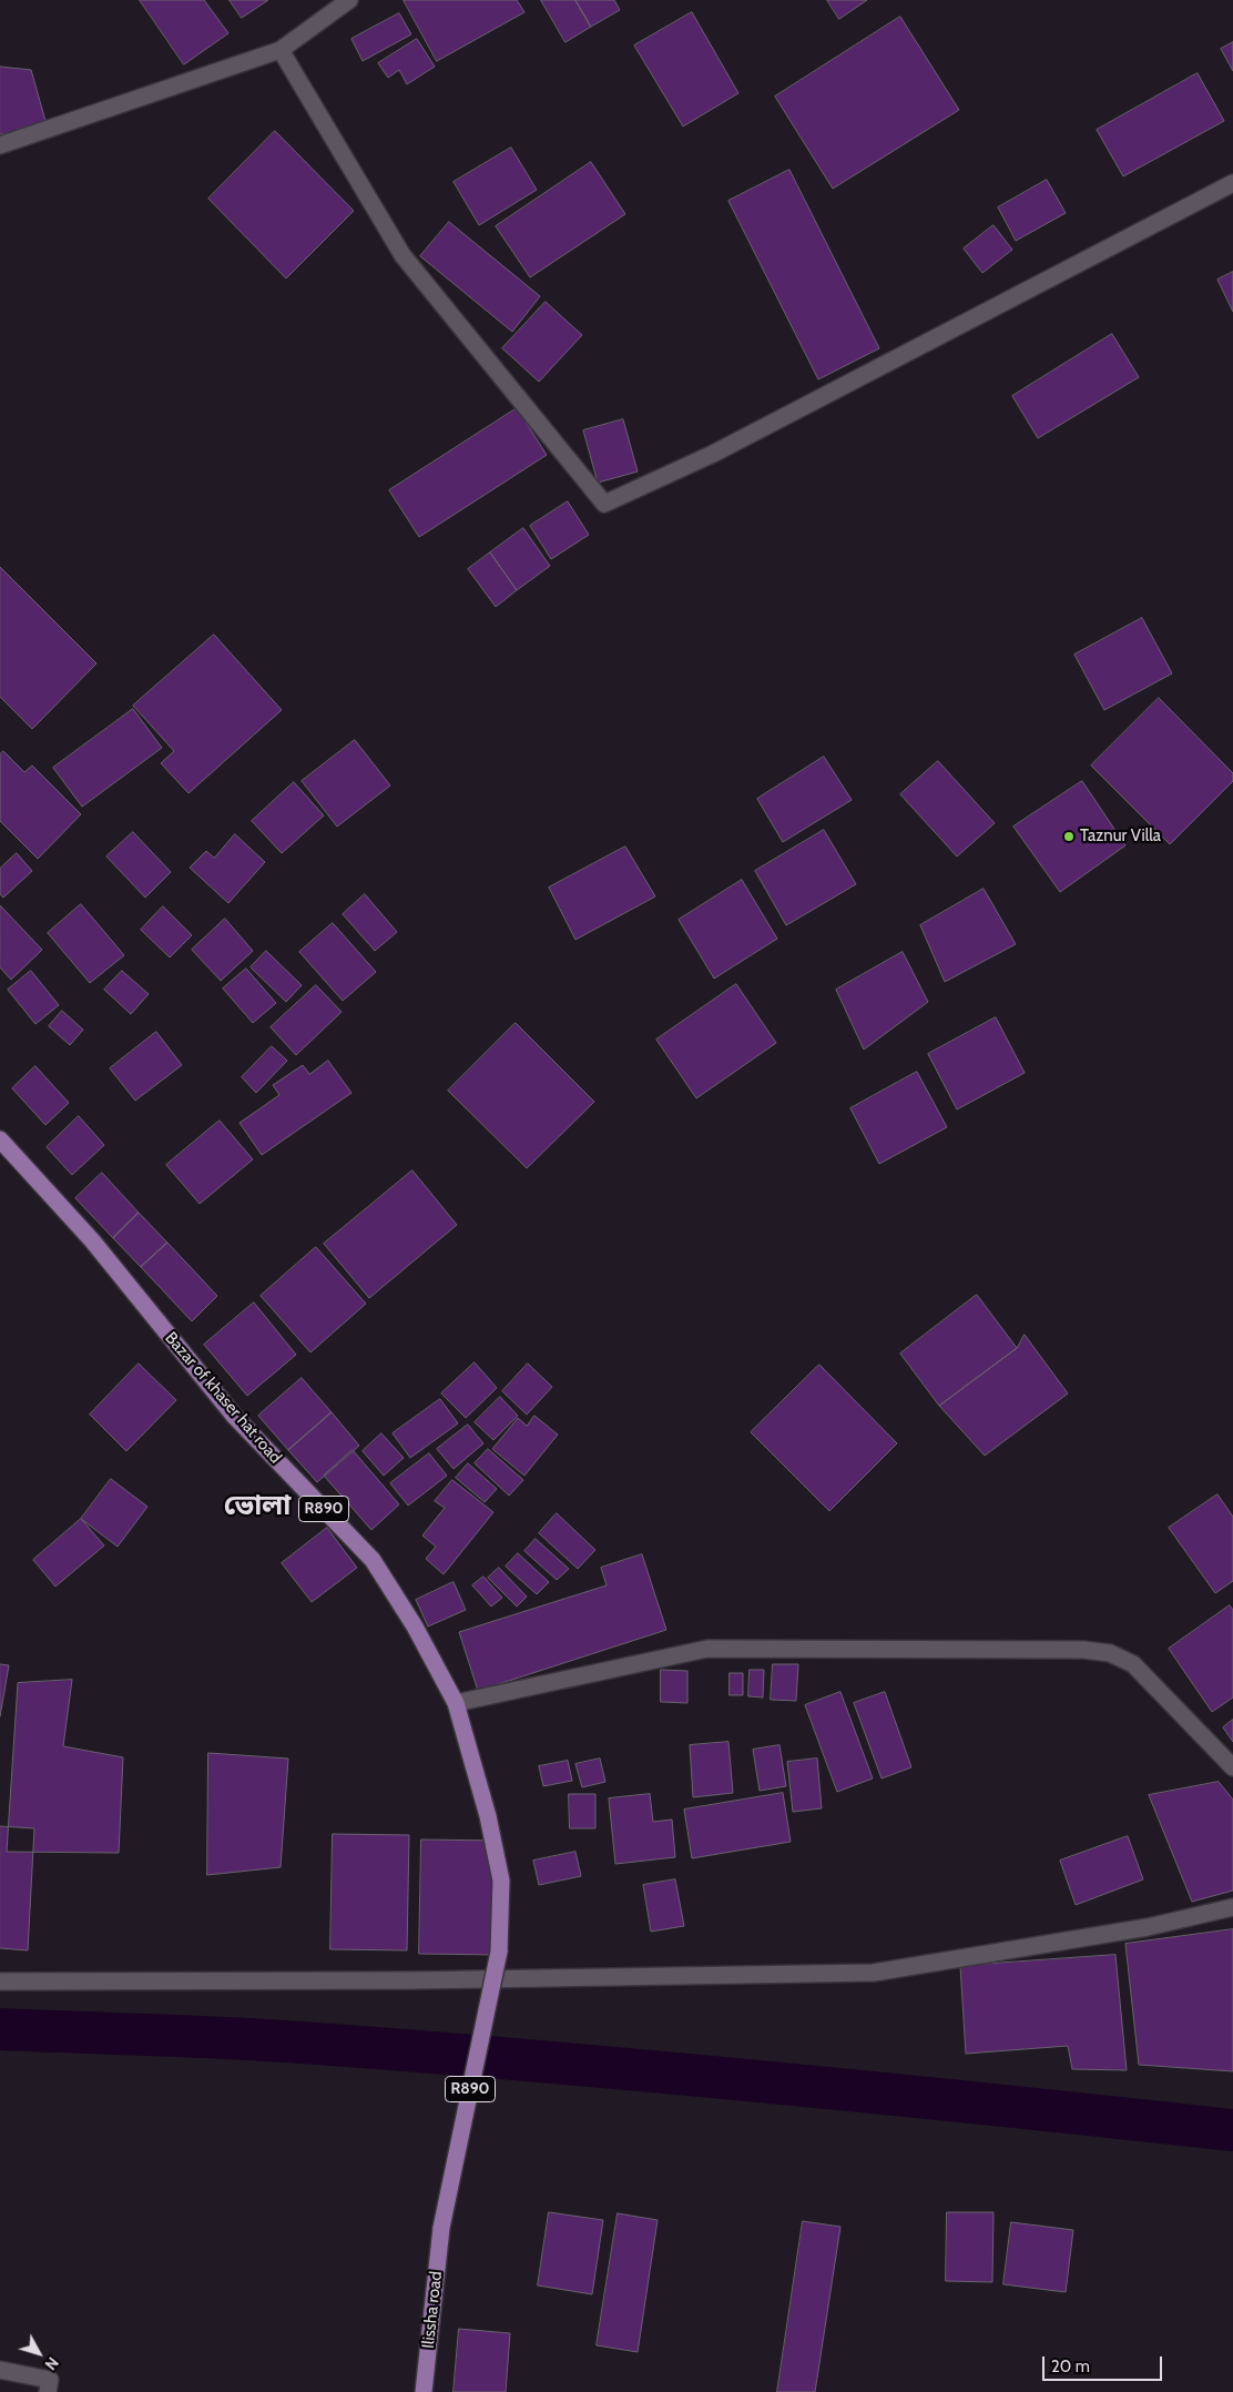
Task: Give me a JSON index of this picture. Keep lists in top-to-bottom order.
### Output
{
  "streets": {
    "main road": ["Bazar of khaser hat road", "R890", "Ilissha road"]
  },
  "crossings": [
    ["Bazar of khaser hat road", "Ilissha road"]
  ],
  "districts": ["ভোলা"],
  "places": ["Taznur Villa"],
  "scale_bar": "20 m",
  "north": "bottom right"
}
